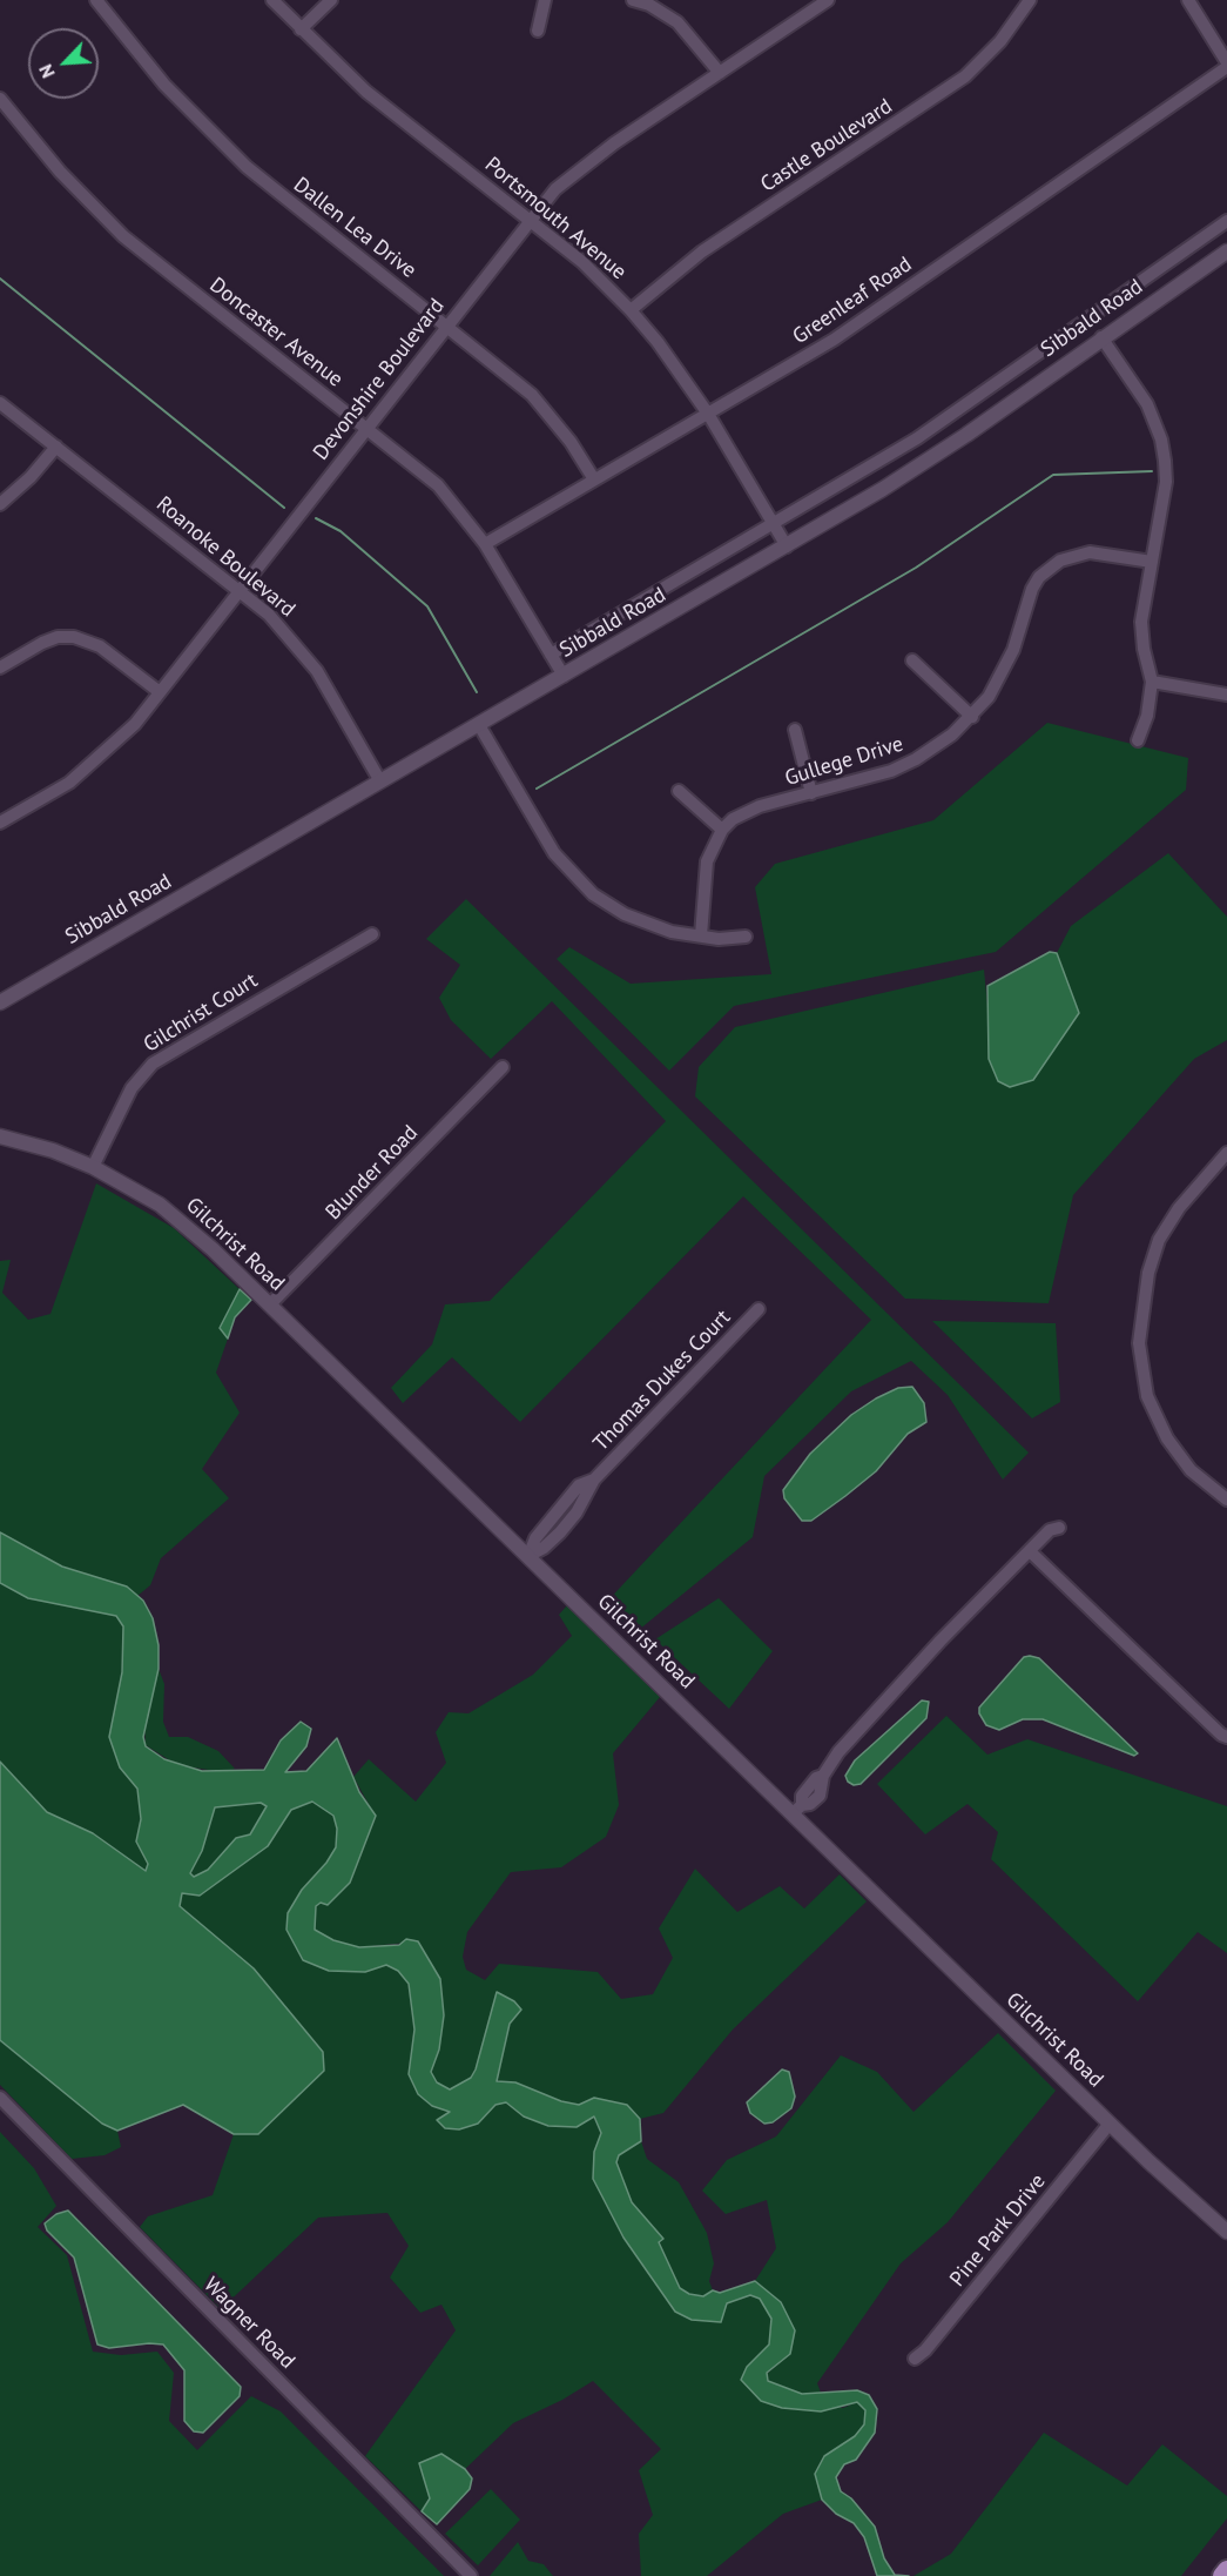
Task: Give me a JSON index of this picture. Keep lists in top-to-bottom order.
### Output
{
  "streets": {
    "street": [
      "Castle Boulevard",
      "Portsmouth Avenue",
      "Dallen Lea Drive",
      "Greenleaf Road",
      "Sibbald Road",
      "Doncaster Avenue",
      "Devonshire Boulevard",
      "Roanoke Boulevard",
      "Gullege Drive",
      "Gilchrist Court",
      "Blunder Road",
      "Gilchrist Road",
      "Thomas Dukes Court",
      "Pine Park Drive",
      "Wagner Road"
    ]
  },
  "crossings": [
    ["Castle Boulevard", "Portsmouth Avenue"],
    ["Portsmouth Avenue", "Greenleaf Road"],
    ["Portsmouth Avenue", "Sibbald Road"],
    ["Portsmouth Avenue", "Devonshire Boulevard"],
    ["Dallen Lea Drive", "Greenleaf Road"],
    ["Dallen Lea Drive", "Devonshire Boulevard"],
    ["Greenleaf Road", "Doncaster Avenue"],
    ["Sibbald Road", "Doncaster Avenue"],
    ["Sibbald Road", "Roanoke Boulevard"],
    ["Doncaster Avenue", "Devonshire Boulevard"],
    ["Devonshire Boulevard", "Roanoke Boulevard"],
    ["Gilchrist Court", "Gilchrist Road"],
    ["Blunder Road", "Gilchrist Road"],
    ["Gilchrist Road", "Thomas Dukes Court"],
    ["Gilchrist Road", "Pine Park Drive"]
  ],
  "north": "bottom left"
}
